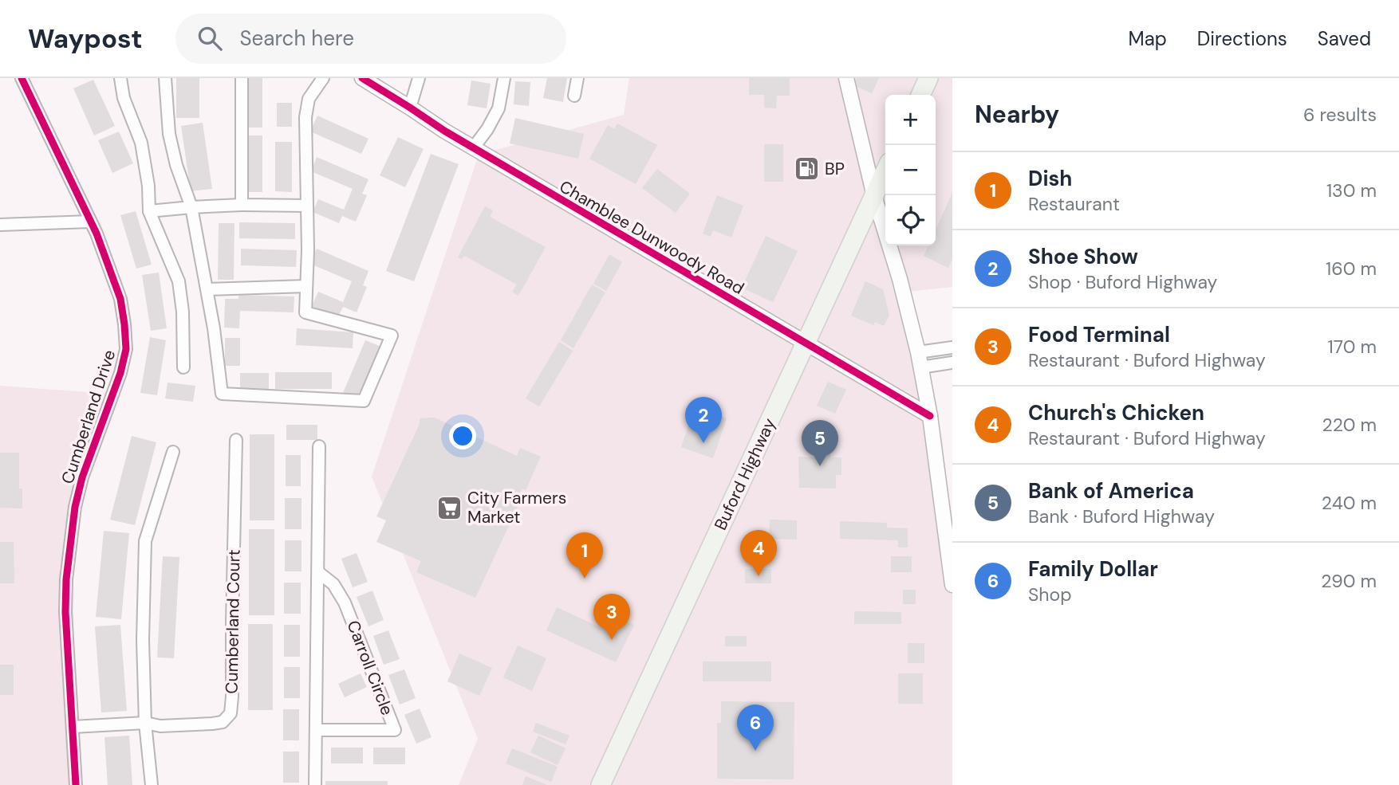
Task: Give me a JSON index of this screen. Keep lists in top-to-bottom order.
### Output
{
  "streets": {
    "main road": ["Buford Highway"],
    "street": [
      "Chamblee Dunwoody Road",
      "Cumberland Drive",
      "Cumberland Court",
      "Carroll Circle"
    ]
  },
  "crossings": [
    ["Chamblee Dunwoody Road", "Buford Highway"],
    ["Cumberland Drive", "Cumberland Court"]
  ],
  "places": {
    "fuel station": ["BP"],
    "supermarket": ["City Farmers Market"]
  },
  "page": {
    "header": "Waypost",
    "search": "Search here",
    "nav": ["Map", "Directions", "Saved"],
    "heading": ["Nearby", "6 results"],
    "map_buttons": ["+", "−"],
    "list": [
      {
        "mark": "1",
        "name": "Dish",
        "note": "Restaurant",
        "value": "130 m"
      },
      {
        "mark": "2",
        "name": "Shoe Show",
        "note": "Shop · Buford Highway",
        "value": "160 m"
      },
      {
        "mark": "3",
        "name": "Food Terminal",
        "note": "Restaurant · Buford Highway",
        "value": "170 m"
      },
      {
        "mark": "4",
        "name": "Church's Chicken",
        "note": "Restaurant · Buford Highway",
        "value": "220 m"
      },
      {
        "mark": "5",
        "name": "Bank of America",
        "note": "Bank · Buford Highway",
        "value": "240 m"
      },
      {
        "mark": "6",
        "name": "Family Dollar",
        "note": "Shop",
        "value": "290 m"
      }
    ],
    "pins": [
      "2",
      "5",
      "4",
      "1",
      "3",
      "6"
    ]
  }
}
